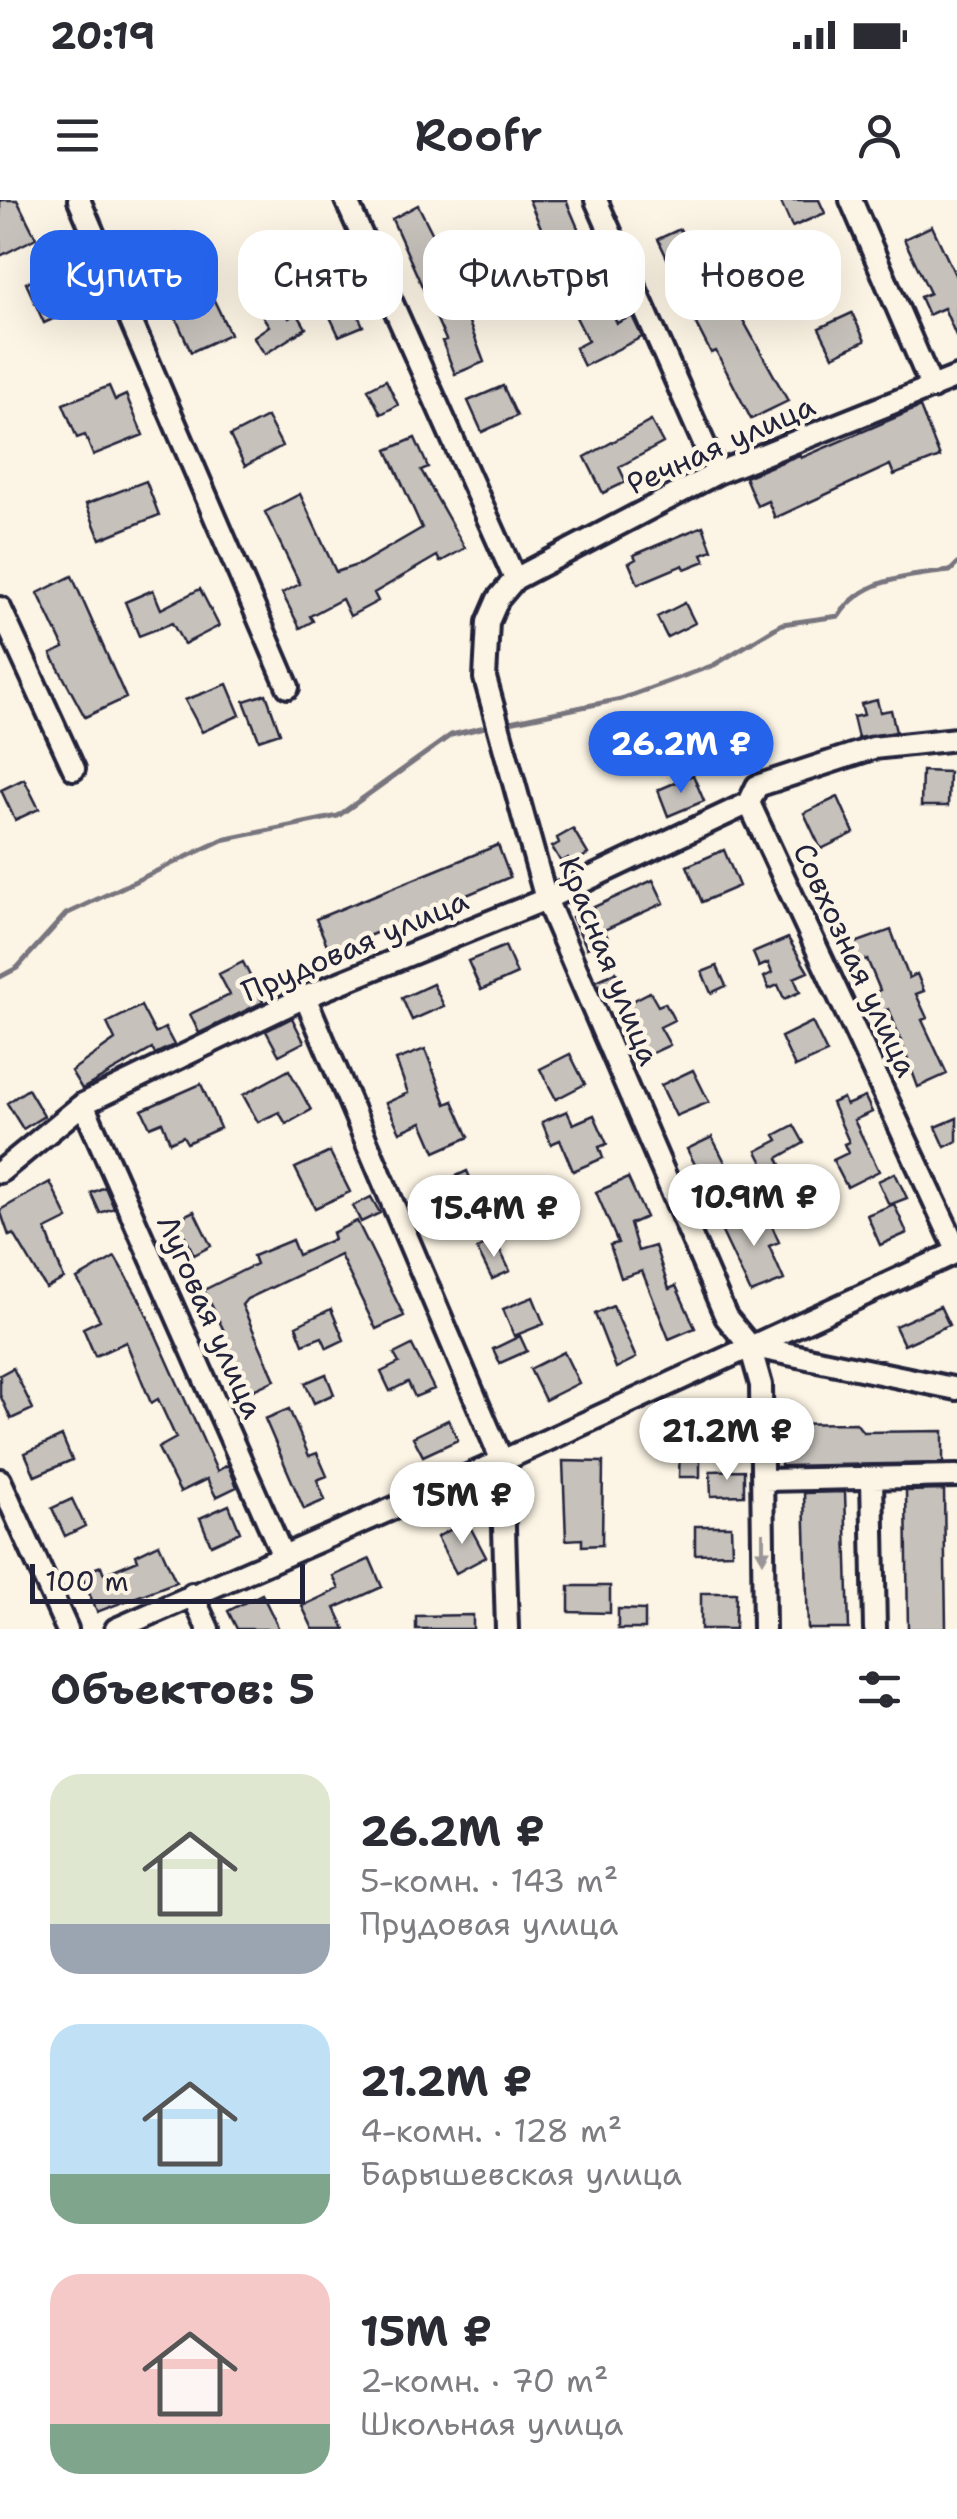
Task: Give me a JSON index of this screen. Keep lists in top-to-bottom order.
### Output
{
  "streets": {
    "street": [
      "Речная улица",
      "Прудовая улица",
      "Совхозная улица",
      "Красная улица",
      "Луговая улица"
    ]
  },
  "crossings": [
    ["Речная улица", "Красная улица"],
    ["Прудовая улица", "Совхозная улица"],
    ["Прудовая улица", "Красная улица"],
    ["Прудовая улица", "Луговая улица"]
  ],
  "scale_bar": "100 m",
  "page": {
    "status": "20:19",
    "header": "Roofr",
    "chip": [
      "Купить",
      "Снять",
      "Фильтры",
      "Новое"
    ],
    "price": [
      "26.2M ₽",
      "10.9M ₽",
      "15.4M ₽",
      "21.2M ₽",
      "15M ₽"
    ],
    "scale": "100 m",
    "heading": "Объектов: 5",
    "list": [
      {
        "name": "26.2M ₽",
        "note": "5-комн. · 143 m² · Прудовая улица"
      },
      {
        "name": "21.2M ₽",
        "note": "4-комн. · 128 m² · Барышевская улица"
      },
      {
        "name": "15M ₽",
        "note": "2-комн. · 70 m² · Школьная улица"
      }
    ]
  }
}
